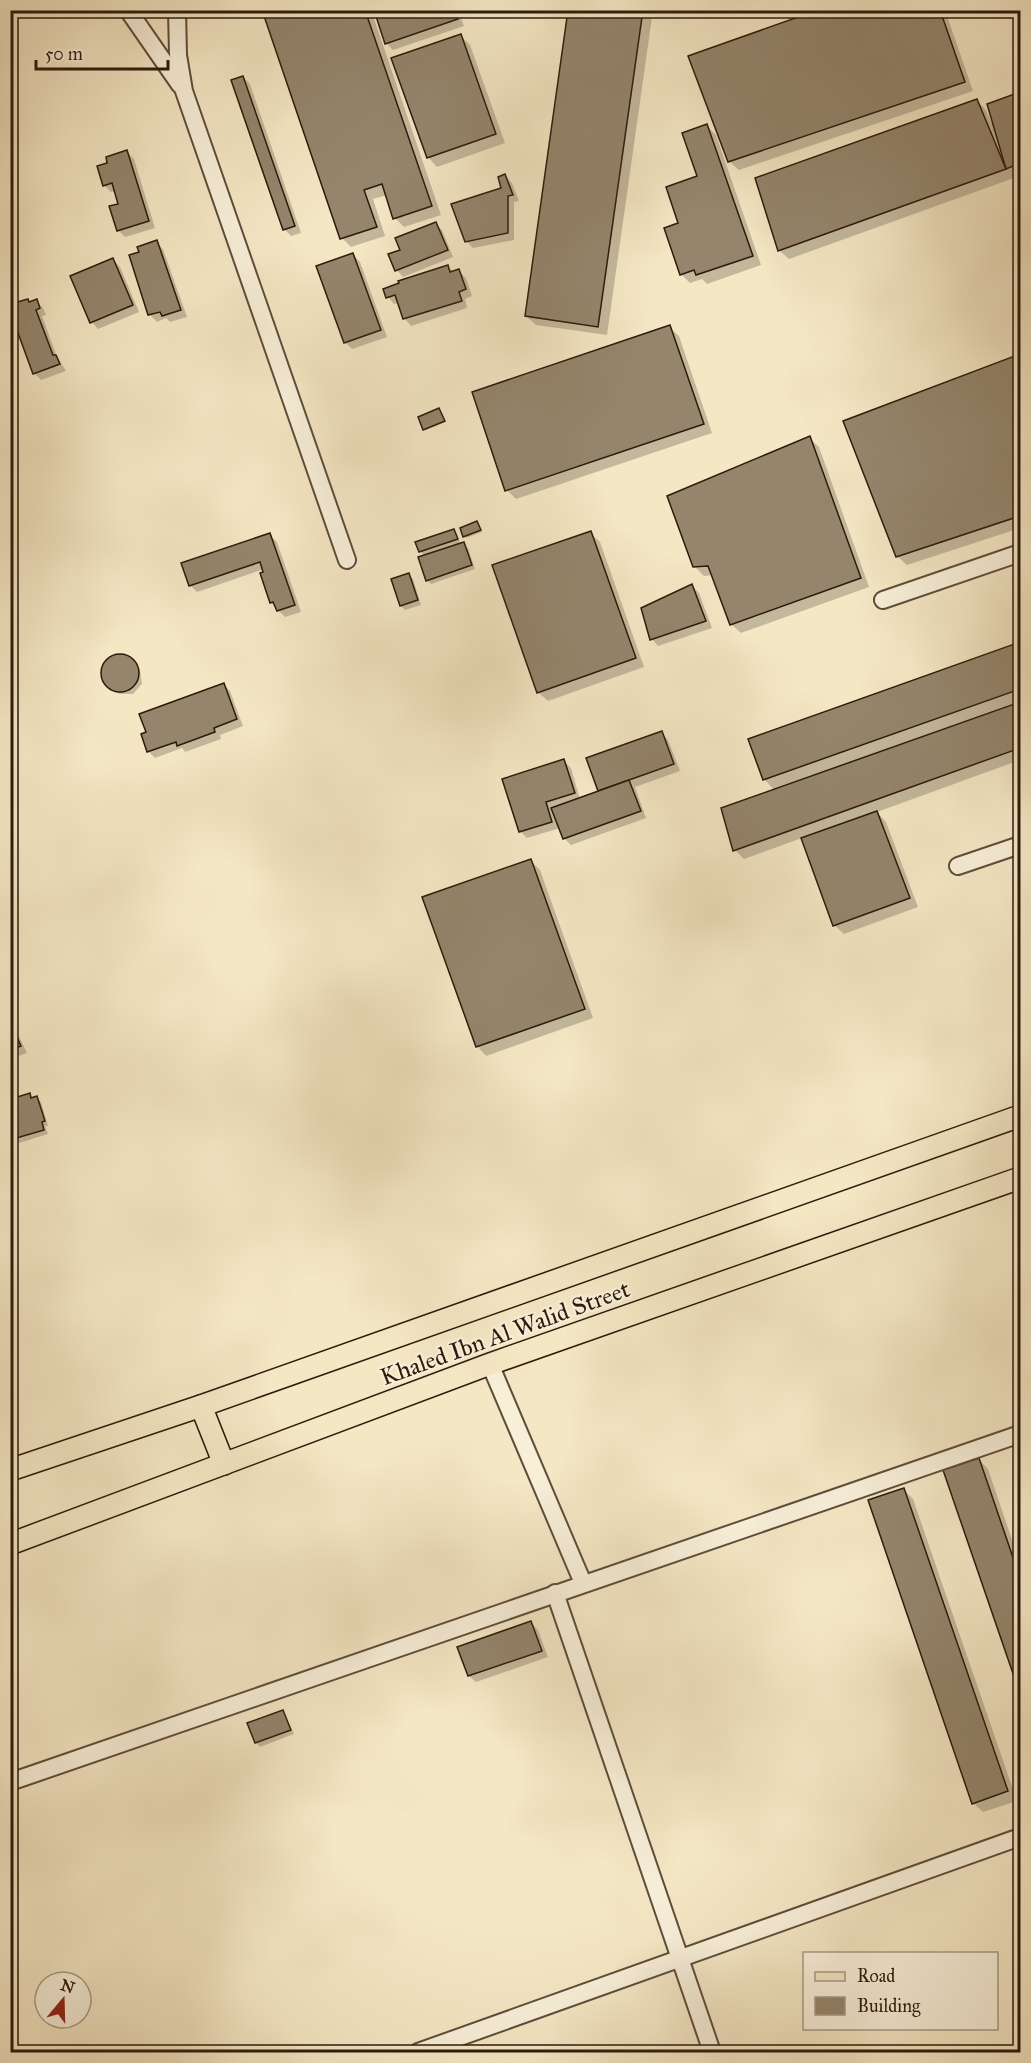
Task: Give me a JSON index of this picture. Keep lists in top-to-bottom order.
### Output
{
  "streets": {
    "main road": ["Khaled Ibn Al Walid Street"]
  },
  "legend": ["Road", "Building"],
  "scale_bar": "50 m",
  "north": "top"
}
